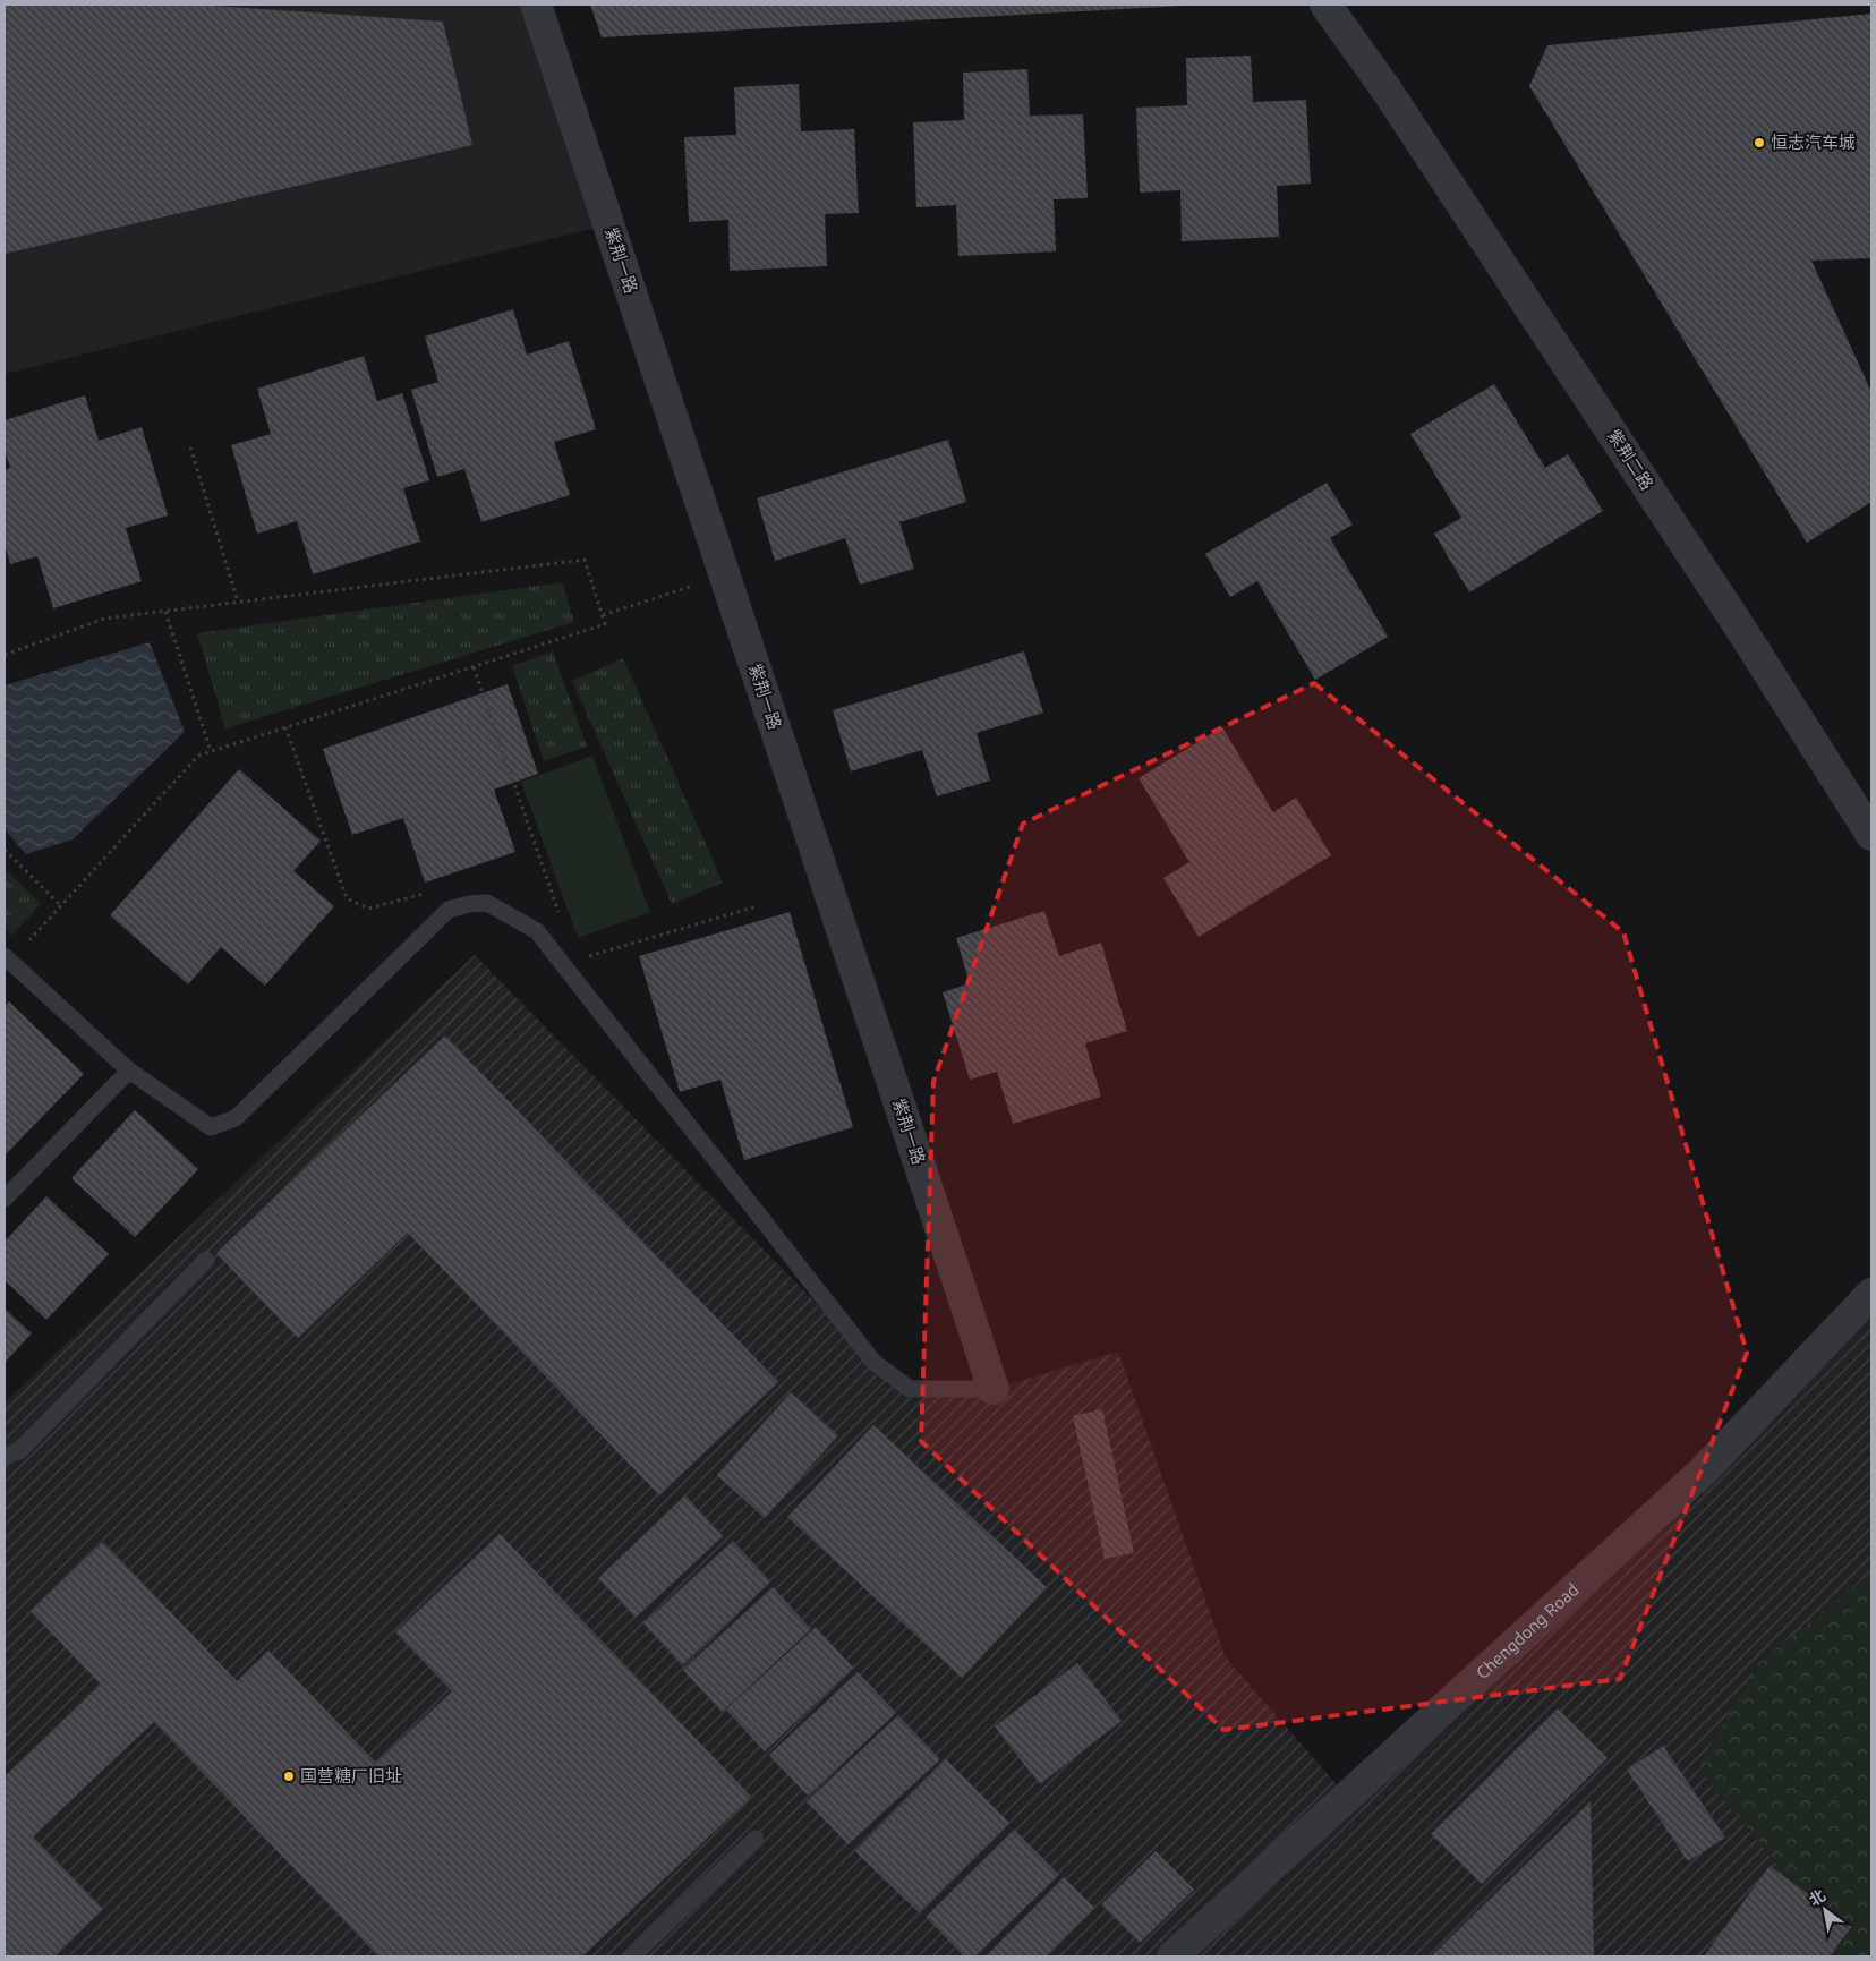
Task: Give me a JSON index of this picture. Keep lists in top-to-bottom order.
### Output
{
  "streets": {
    "street": ["紫荆一路", "紫荆二路", "Chengdong Road"]
  },
  "places": ["恒志汽车城", "国营糖厂旧址"],
  "north": "top left"
}
